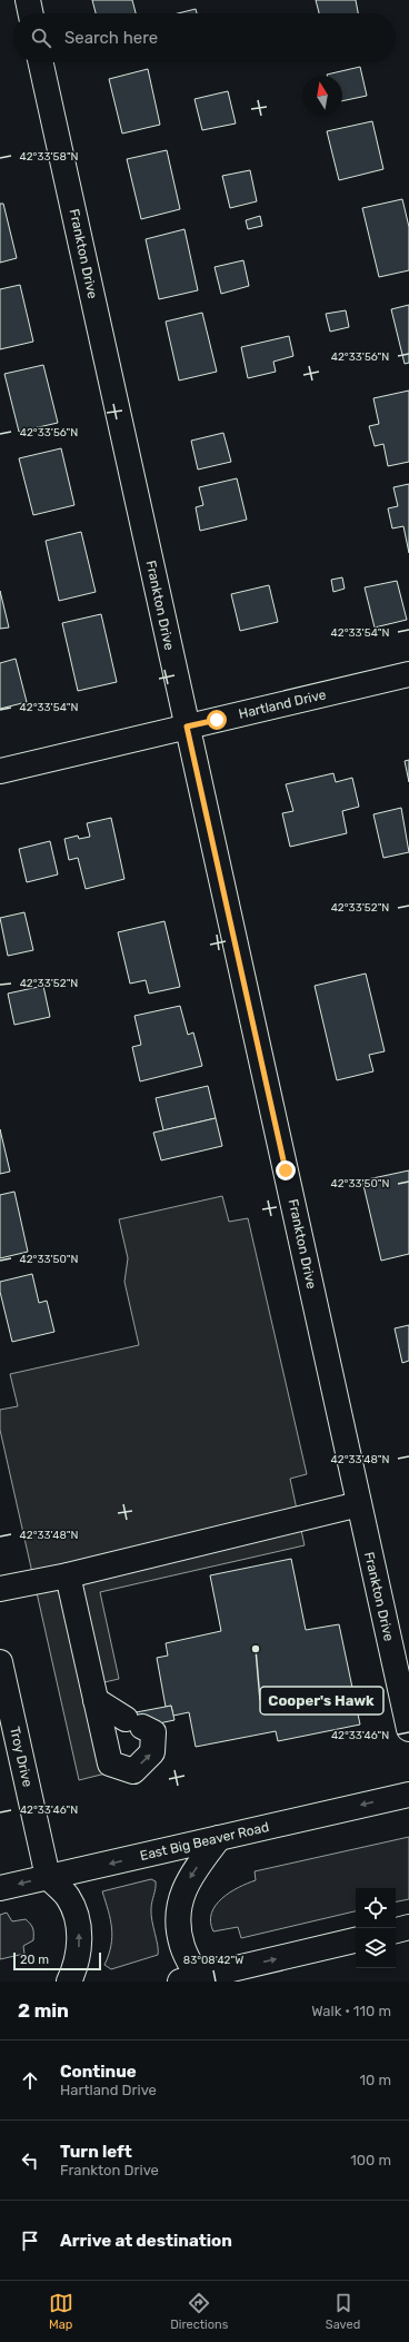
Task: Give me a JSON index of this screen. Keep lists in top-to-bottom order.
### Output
{
  "streets": {
    "street": [
      "Frankton Drive",
      "Hartland Drive",
      "Troy Drive",
      "East Big Beaver Road"
    ]
  },
  "crossings": [
    ["Frankton Drive", "Hartland Drive"],
    ["Troy Drive", "East Big Beaver Road"]
  ],
  "places": ["Cooper's Hawk"],
  "scale_bar": "20 m",
  "north": "top",
  "page": {
    "search": "Search here",
    "scale": "20 m",
    "heading": ["2 min", "Walk · 110 m"],
    "list": [
      ["Continue", "Hartland Drive", "10 m"],
      ["Turn left", "Frankton Drive", "100 m"],
      "Arrive at destination"
    ],
    "nav": ["Map", "Directions", "Saved"]
  },
  "coordinates": [
    "42°33'58\"N",
    "42°33'56\"N",
    "42°33'54\"N",
    "42°33'52\"N",
    "42°33'50\"N",
    "42°33'48\"N",
    "42°33'46\"N",
    "83°08'42\"W"
  ]
}
